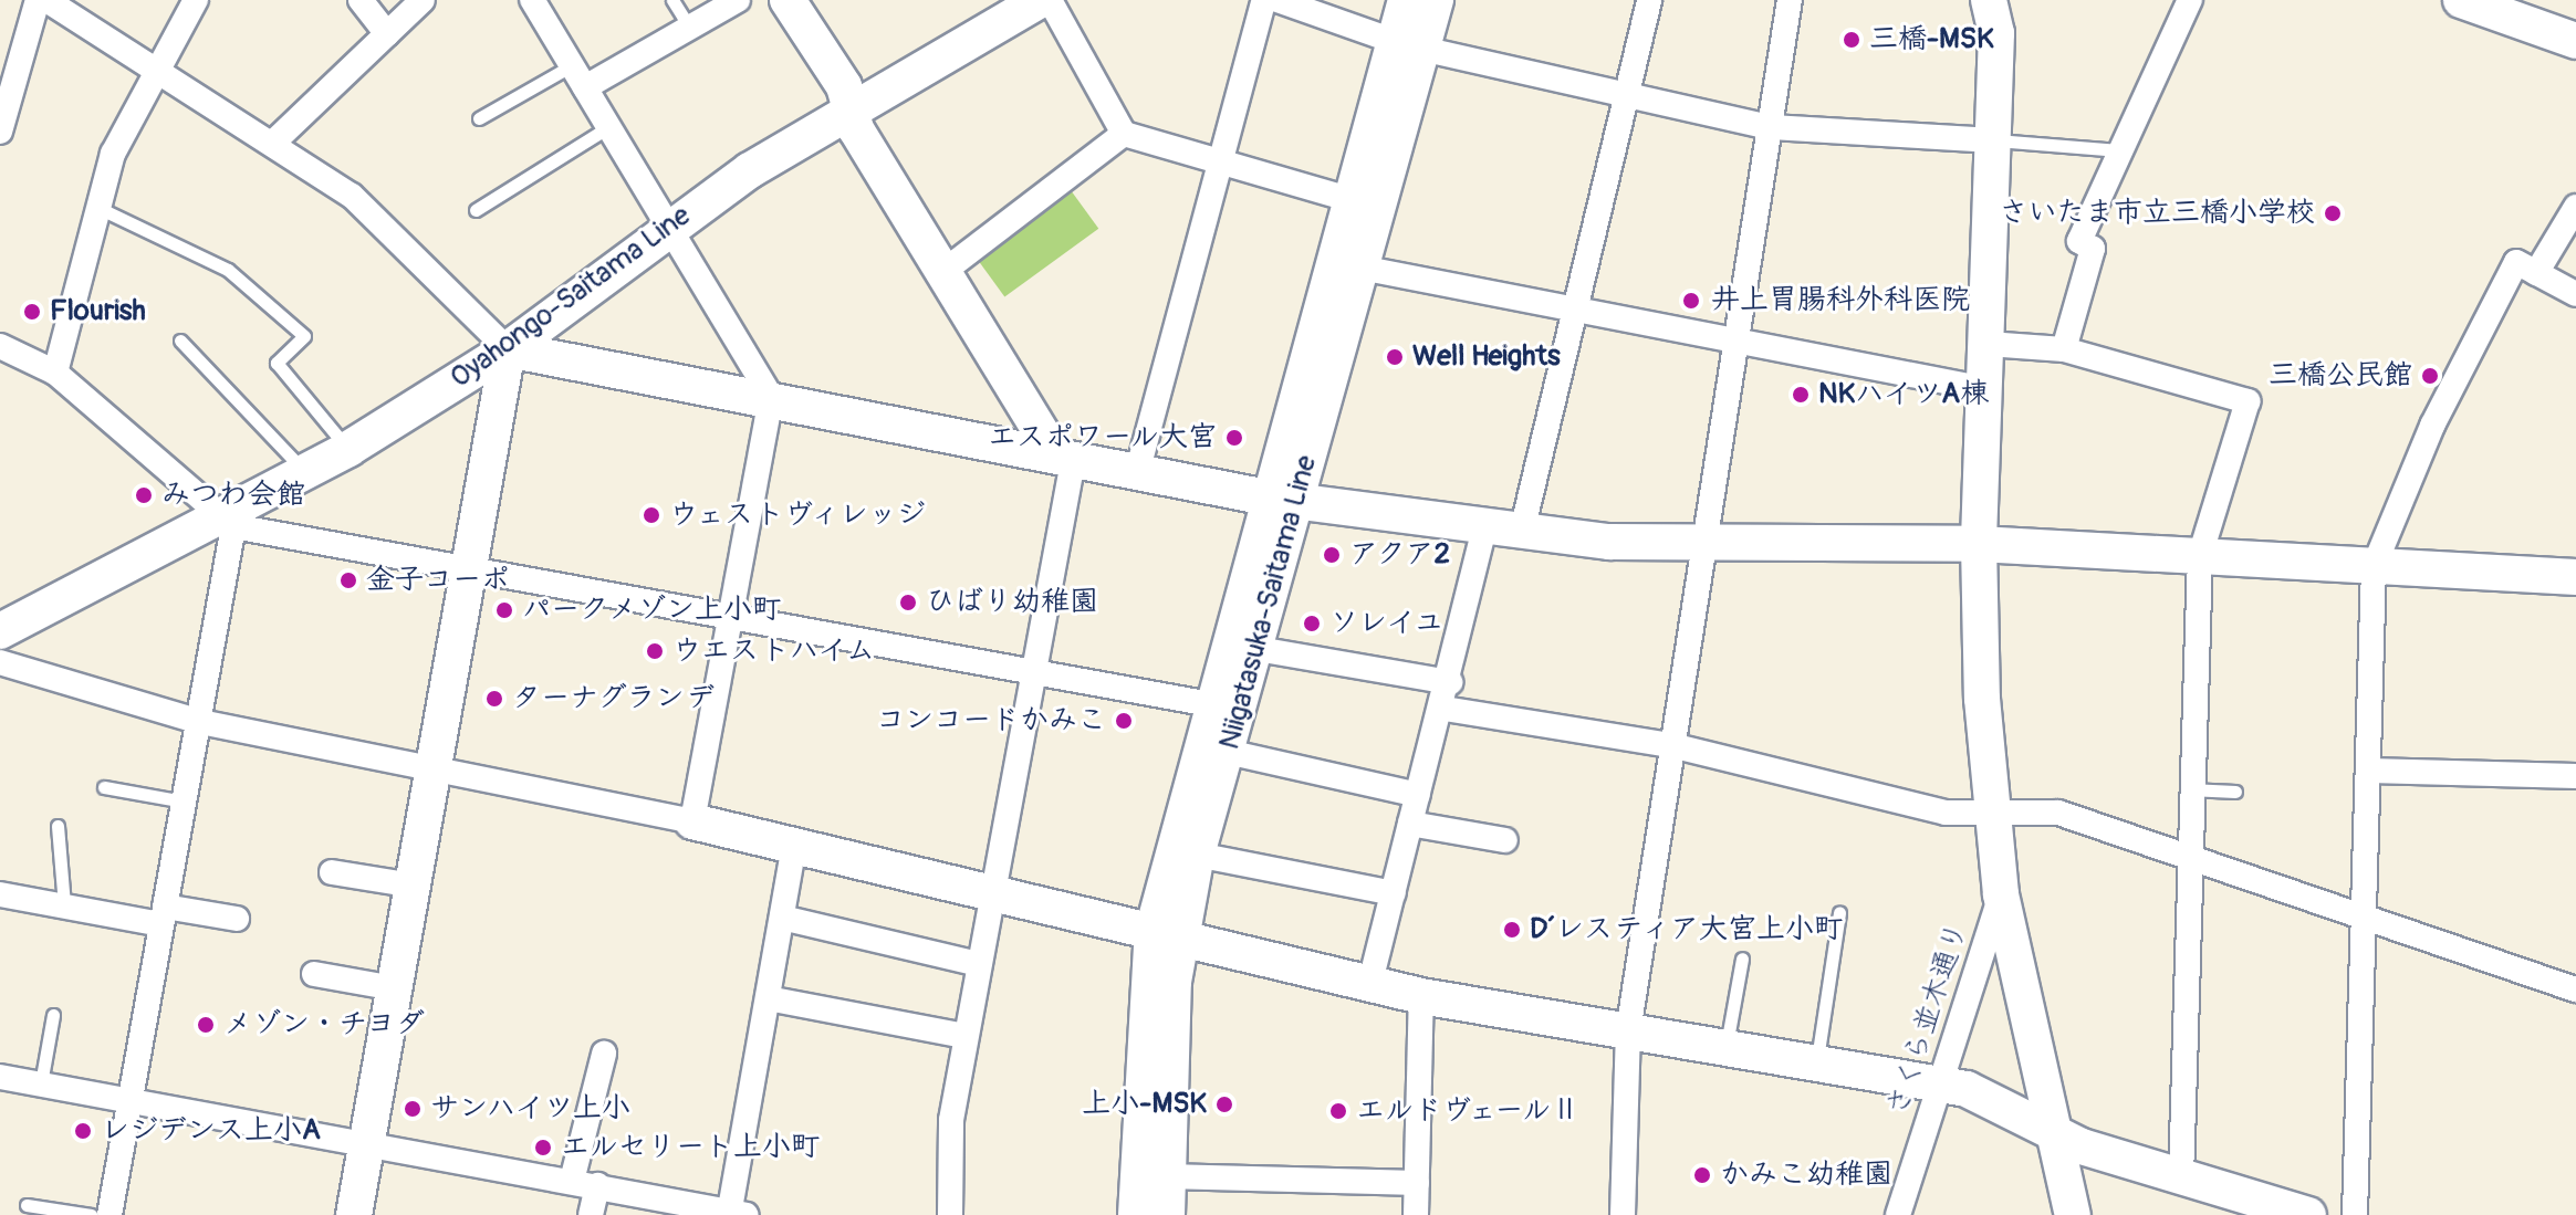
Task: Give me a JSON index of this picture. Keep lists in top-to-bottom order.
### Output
{
  "streets": {
    "street": ["Oyahongo-Saitama Line", "Niigatasuka-Saitama Line", "さくら並木通り"]
  },
  "places": [
    "三橋-MSK",
    "さいたま市立三橋小学校",
    "井上胃腸科外科医院",
    "Flourish",
    "Well Heights",
    "三橋公民館",
    "NKハイツA棟",
    "エスポワール大宮",
    "みつわ会館",
    "ウェストヴィレッジ",
    "アクア2",
    "金子コーポ",
    "ひばり幼稚園",
    "パークメゾン上小町",
    "ソレイユ",
    "ウエストハイム",
    "ターナグランデ",
    "コンコードかみこ",
    "D´レスティア大宮上小町",
    "メゾン・チヨダ",
    "上小-MSK",
    "サンハイツ上小",
    "エルドヴェールⅡ",
    "レジデンス上小A",
    "エルセリート上小町",
    "かみこ幼稚園"
  ]
}
